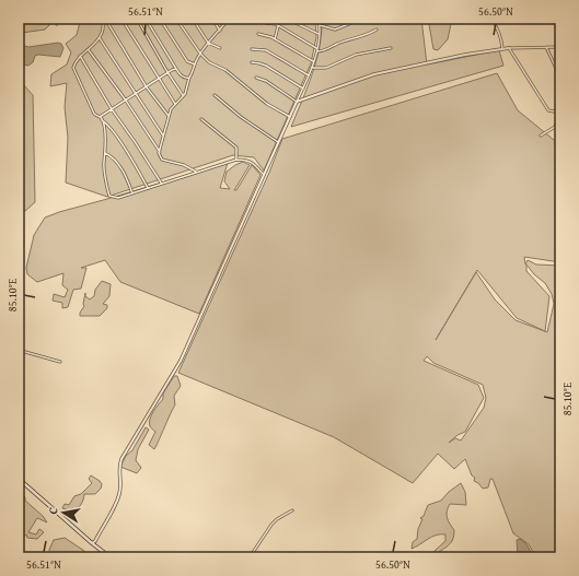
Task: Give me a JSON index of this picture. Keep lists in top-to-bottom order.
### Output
{
  "north": "left",
  "coordinates": ["56.51°N", "56.50°N", "85.10°E"]
}
